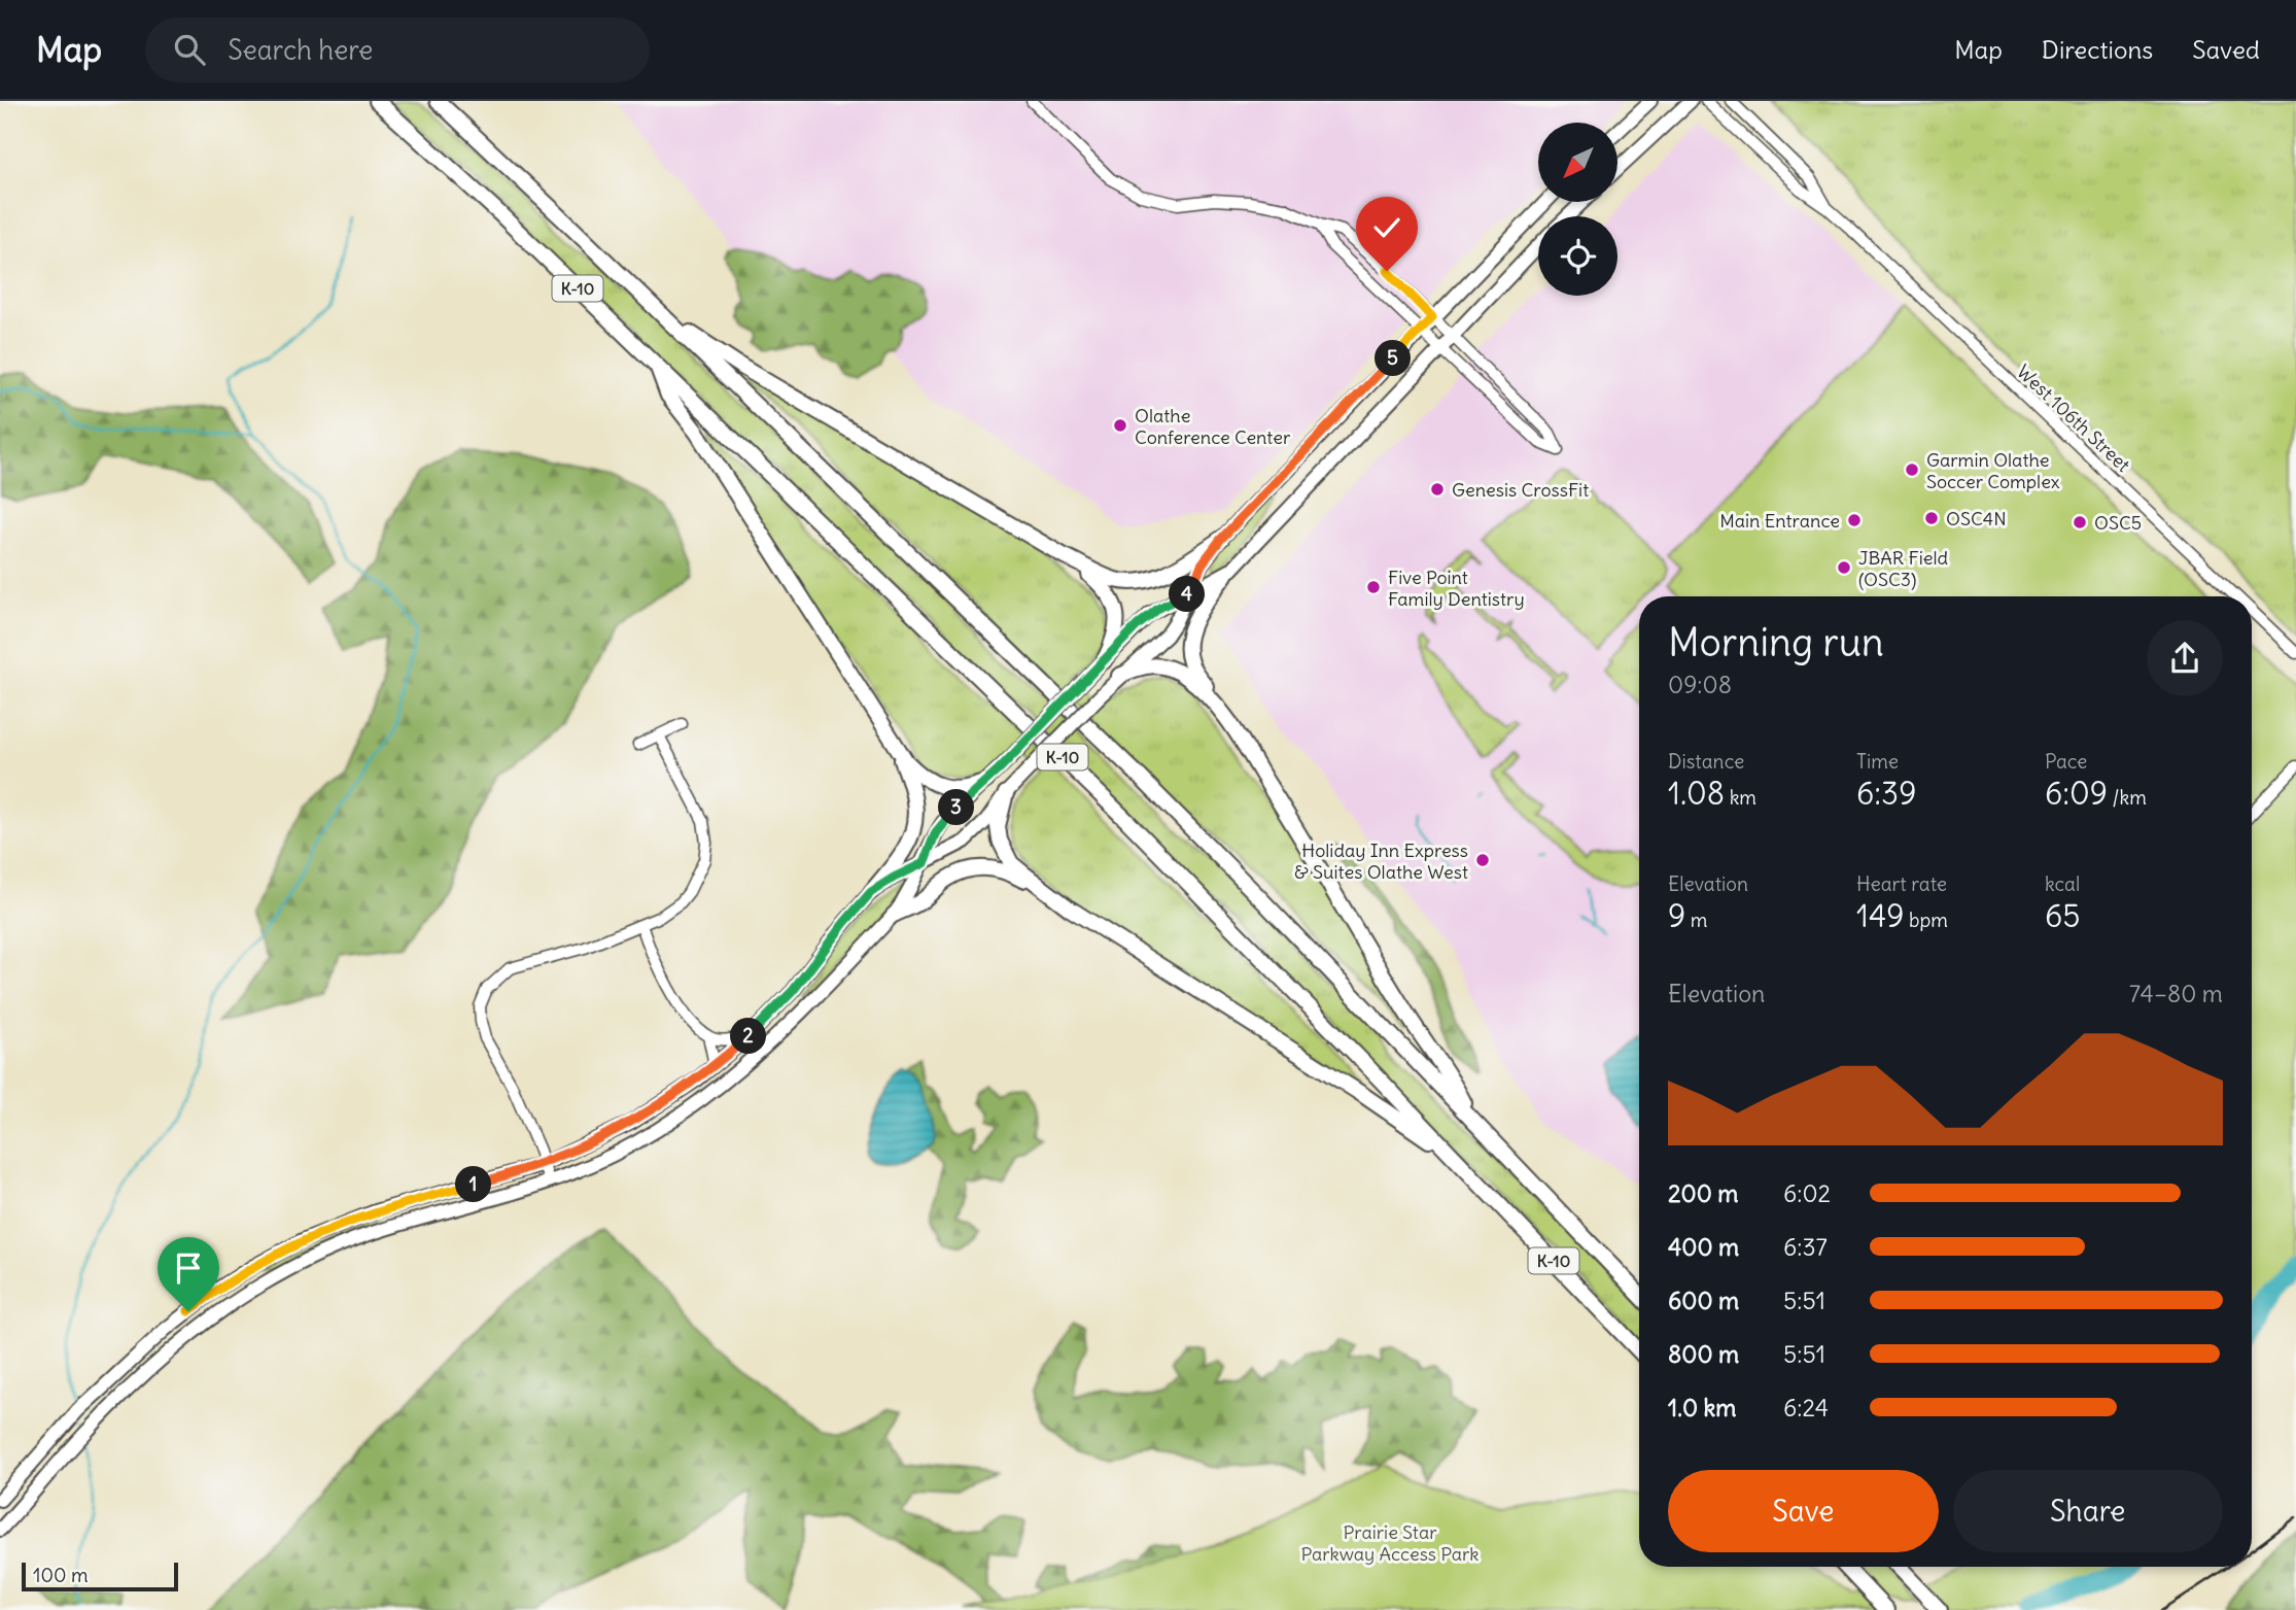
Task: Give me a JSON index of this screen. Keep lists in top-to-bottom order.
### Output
{
  "streets": {
    "highway": ["K-10"],
    "street": ["West 106th Street"]
  },
  "parks": ["Prairie Star Parkway Access Park"],
  "places": [
    "Olathe Conference Center",
    "Garmin Olathe Soccer Complex",
    "Genesis CrossFit",
    "OSC4N",
    "Main Entrance",
    "OSC5",
    "JBAR Field (OSC3)",
    "Five Point Family Dentistry",
    "Holiday Inn Express & Suites Olathe West"
  ],
  "scale_bar": "100 m",
  "north": "bottom left",
  "page": {
    "header": "Map",
    "search": "Search here",
    "nav": ["Map", "Directions", "Saved"],
    "pins": [
      "5",
      "4",
      "3",
      "2",
      "1"
    ],
    "heading": ["Morning run", "09:08"],
    "stats": [
      ["Distance", "1.08 km"],
      ["Time", "6:39"],
      ["Pace", "6:09 /km"],
      ["Elevation", "9 m"],
      ["Heart rate", "149 bpm"],
      ["kcal", "65"]
    ],
    "chart": ["Elevation", "74–80 m"],
    "list": [
      {
        "name": "200 m",
        "note": "6:02"
      },
      {
        "name": "400 m",
        "note": "6:37"
      },
      {
        "name": "600 m",
        "note": "5:51"
      },
      {
        "name": "800 m",
        "note": "5:51"
      },
      {
        "name": "1.0 km",
        "note": "6:24"
      }
    ],
    "buttons": ["Save", "Share"],
    "scale": "100 m"
  }
}
